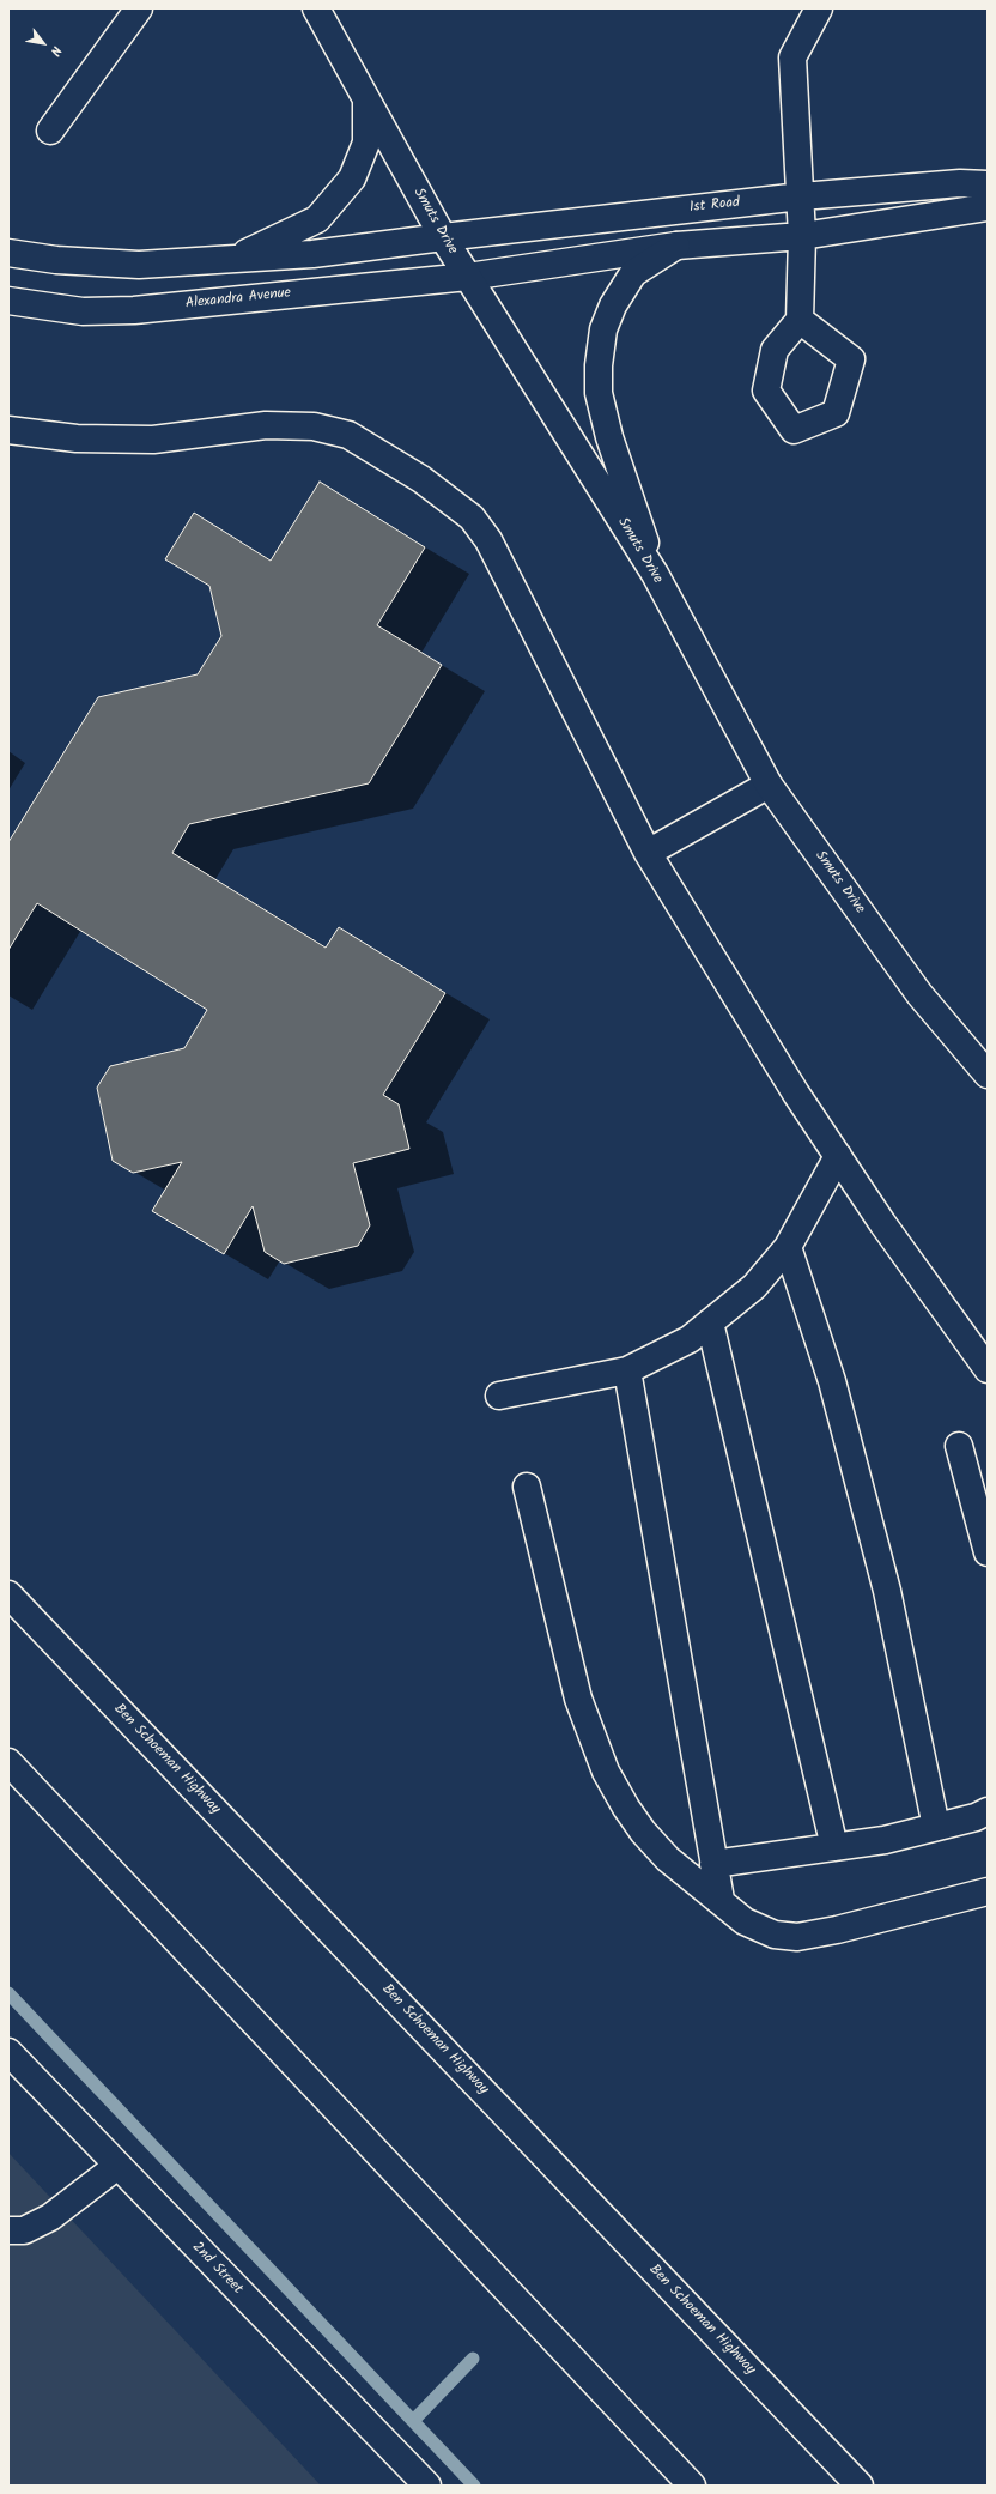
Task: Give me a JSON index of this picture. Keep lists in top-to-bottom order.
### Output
{
  "streets": {
    "main road": [
      "1st Road",
      "Smuts Drive",
      "Alexandra Avenue",
      "Ben Schoeman Highway",
      "2nd Street"
    ]
  },
  "crossings": [
    ["1st Road", "Smuts Drive"],
    ["Smuts Drive", "Alexandra Avenue"]
  ],
  "north": "bottom right"
}
